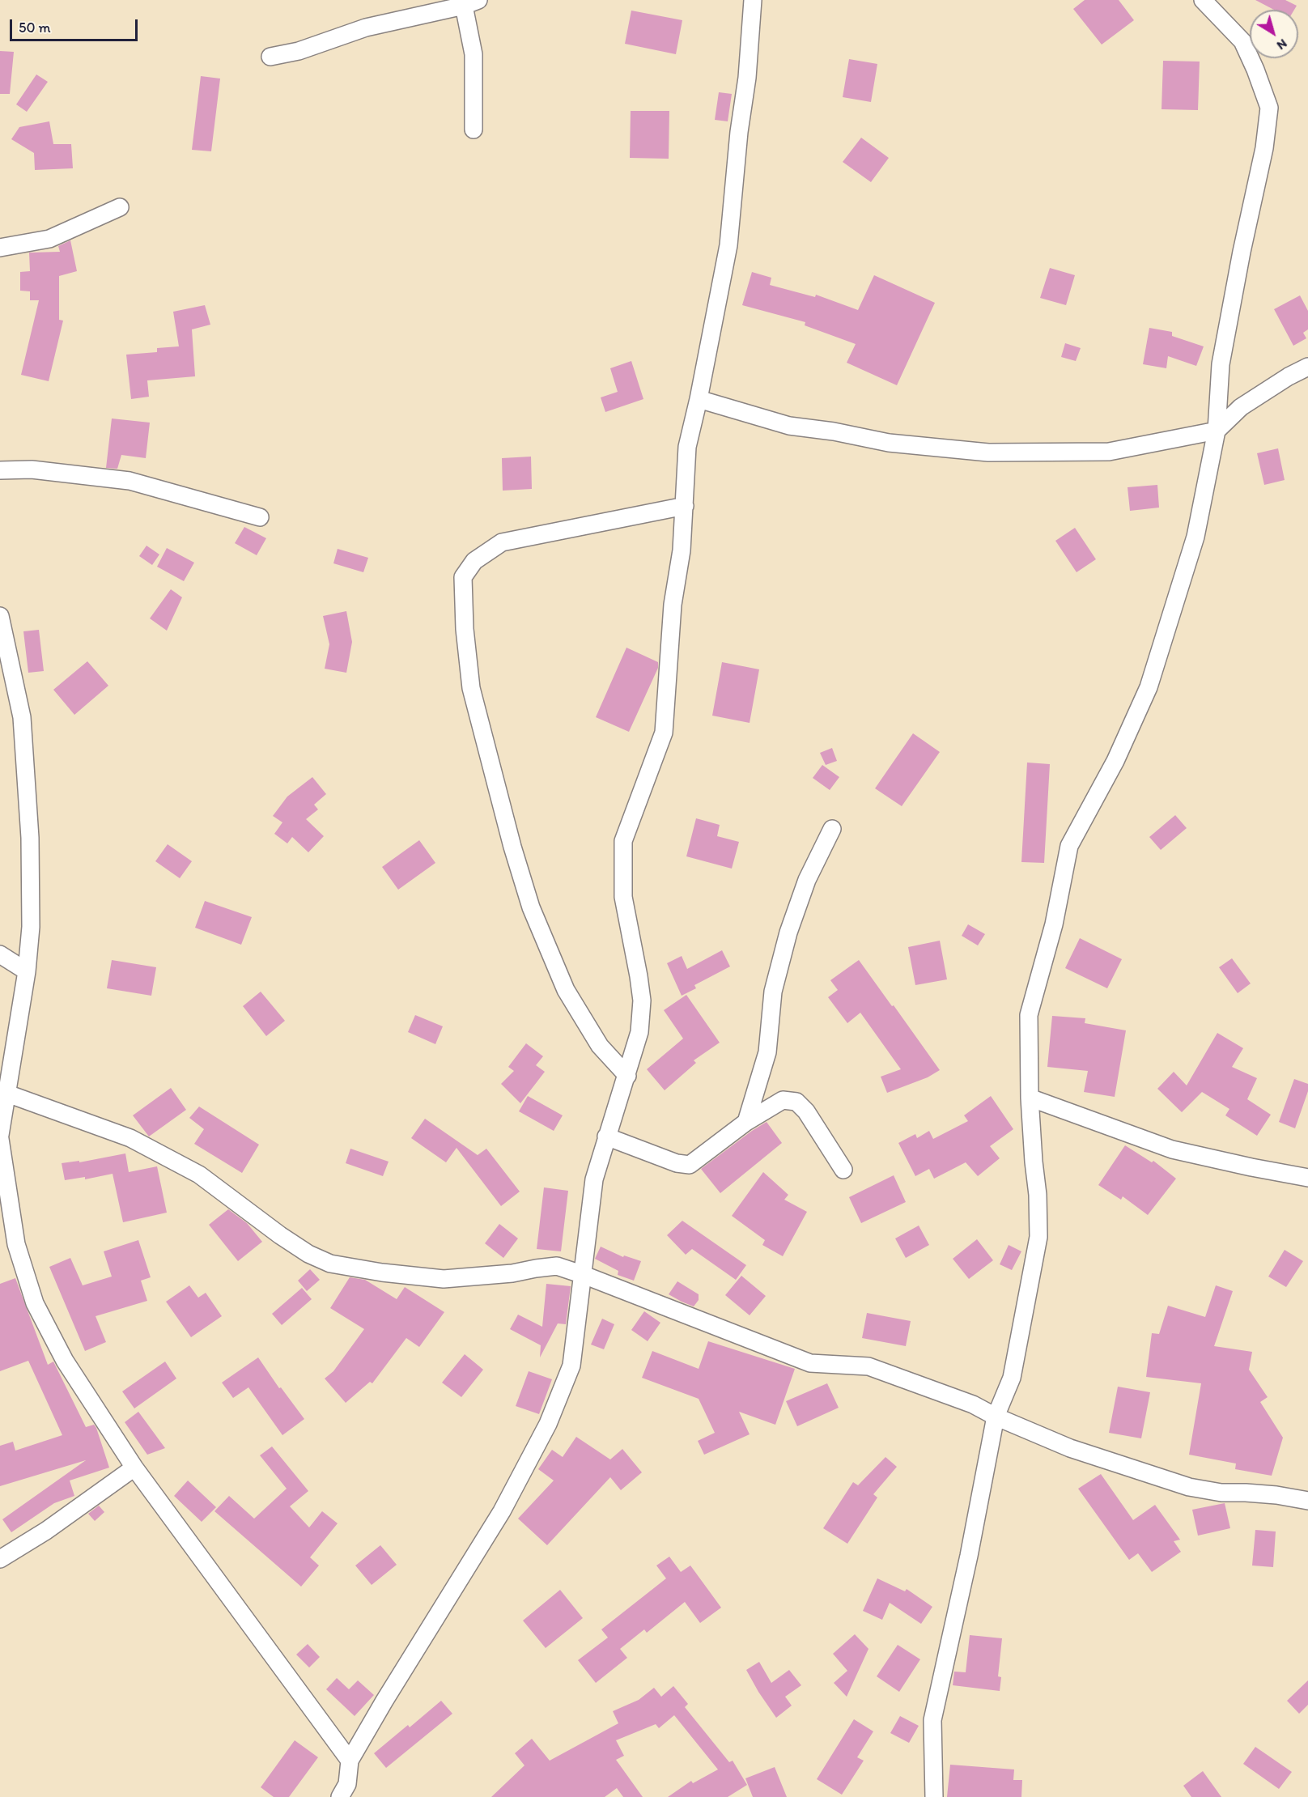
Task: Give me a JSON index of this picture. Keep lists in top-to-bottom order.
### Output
{
  "scale_bar": "50 m",
  "north": "bottom right"
}
